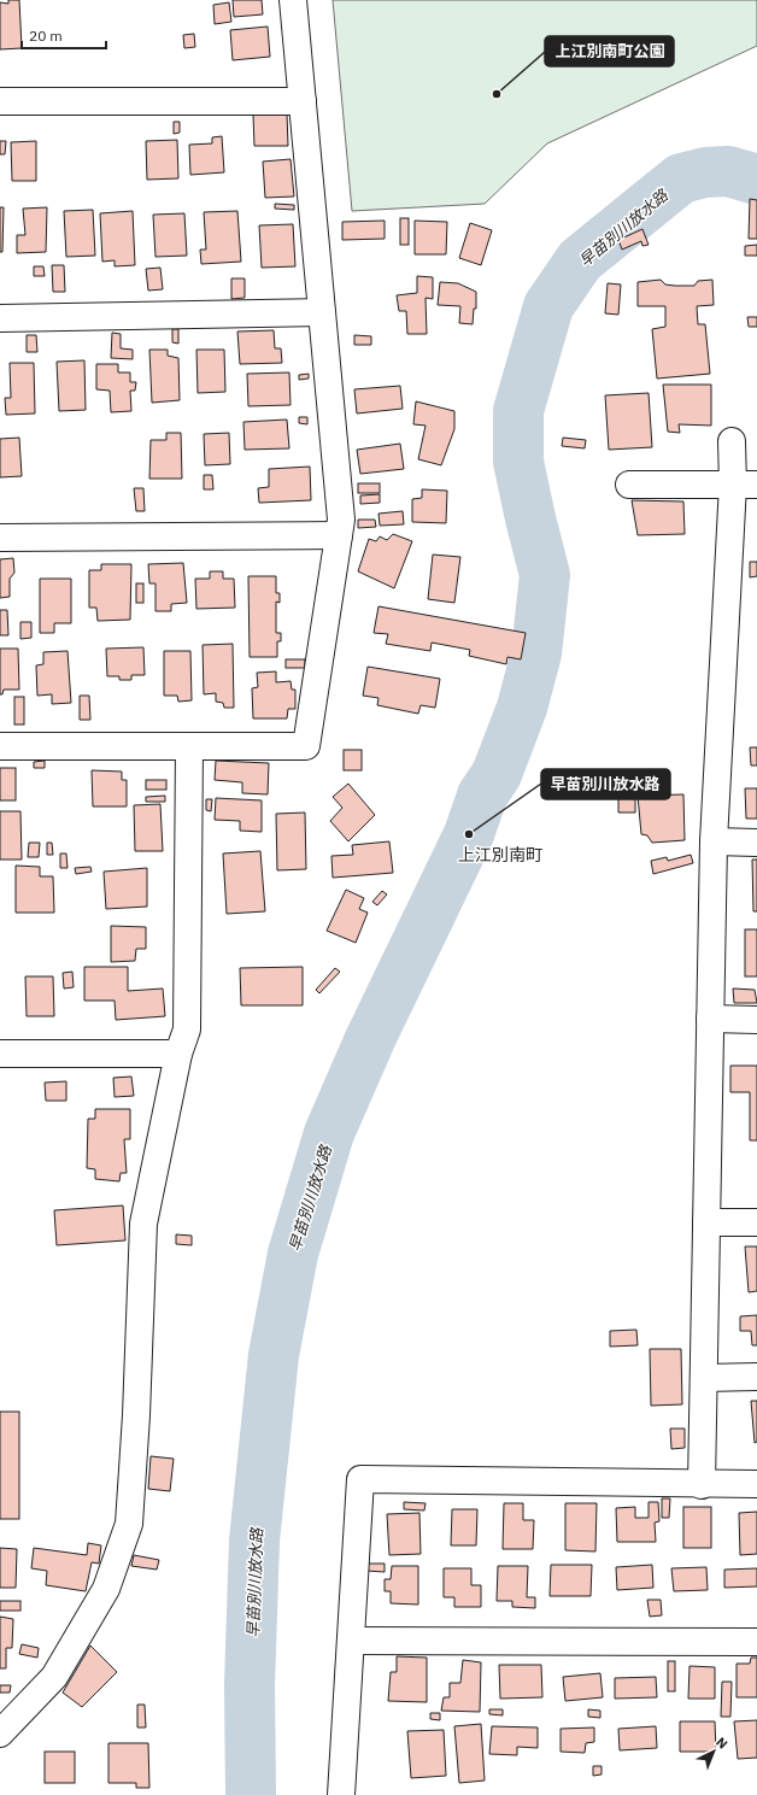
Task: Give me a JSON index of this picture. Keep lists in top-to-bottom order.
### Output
{
  "districts": ["上江別南町"],
  "water": ["早苗別川放水路"],
  "places": ["上江別南町公園", "早苗別川放水路"],
  "scale_bar": "20 m",
  "north": "top right"
}
